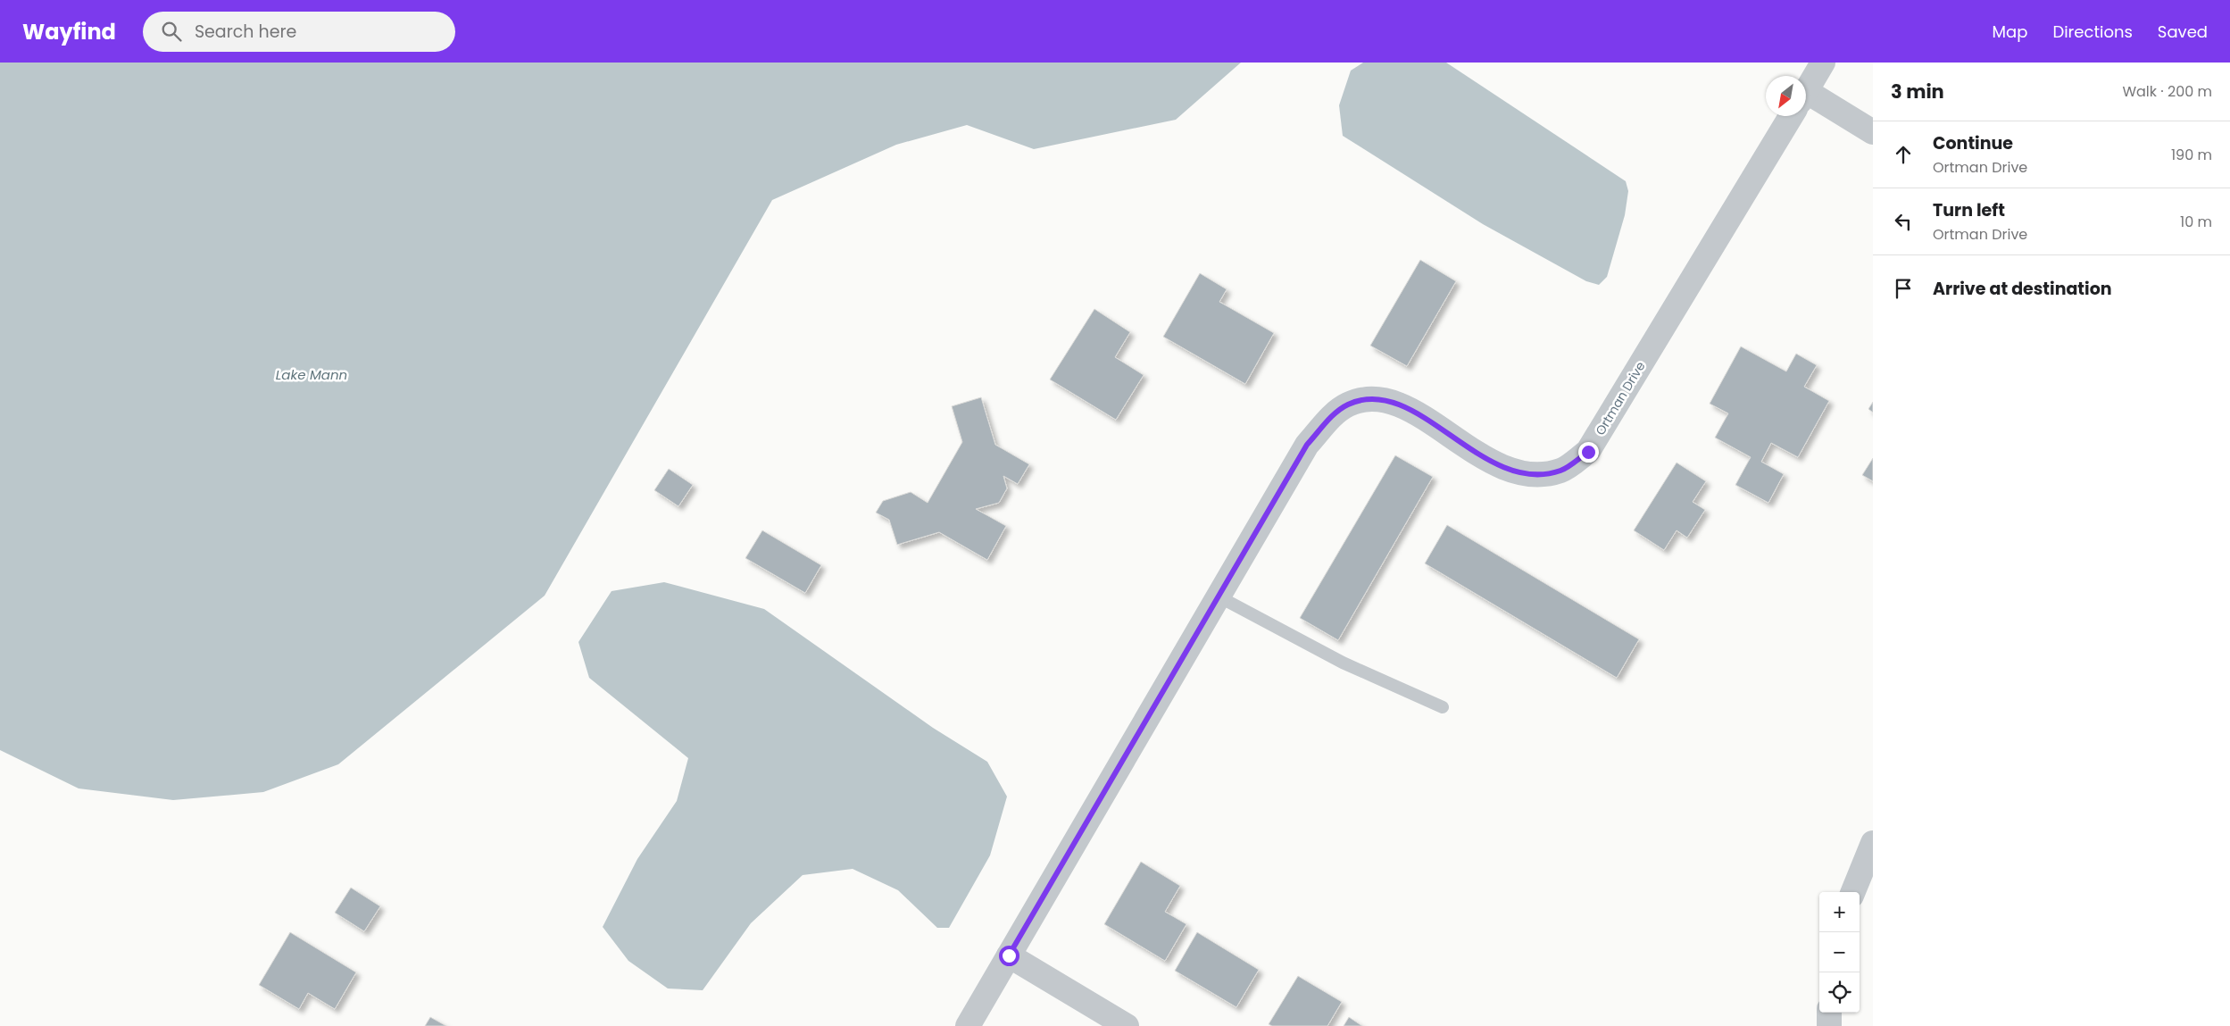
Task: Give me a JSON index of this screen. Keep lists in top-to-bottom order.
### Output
{
  "streets": {
    "street": ["Ortman Drive"]
  },
  "water": ["Lake Mann"],
  "north": "bottom left",
  "page": {
    "header": "Wayfind",
    "search": "Search here",
    "nav": ["Map", "Directions", "Saved"],
    "heading": ["3 min", "Walk · 200 m"],
    "list": [
      ["Continue", "Ortman Drive", "190 m"],
      ["Turn left", "Ortman Drive", "10 m"],
      "Arrive at destination"
    ],
    "map_buttons": ["+", "−"]
  }
}
